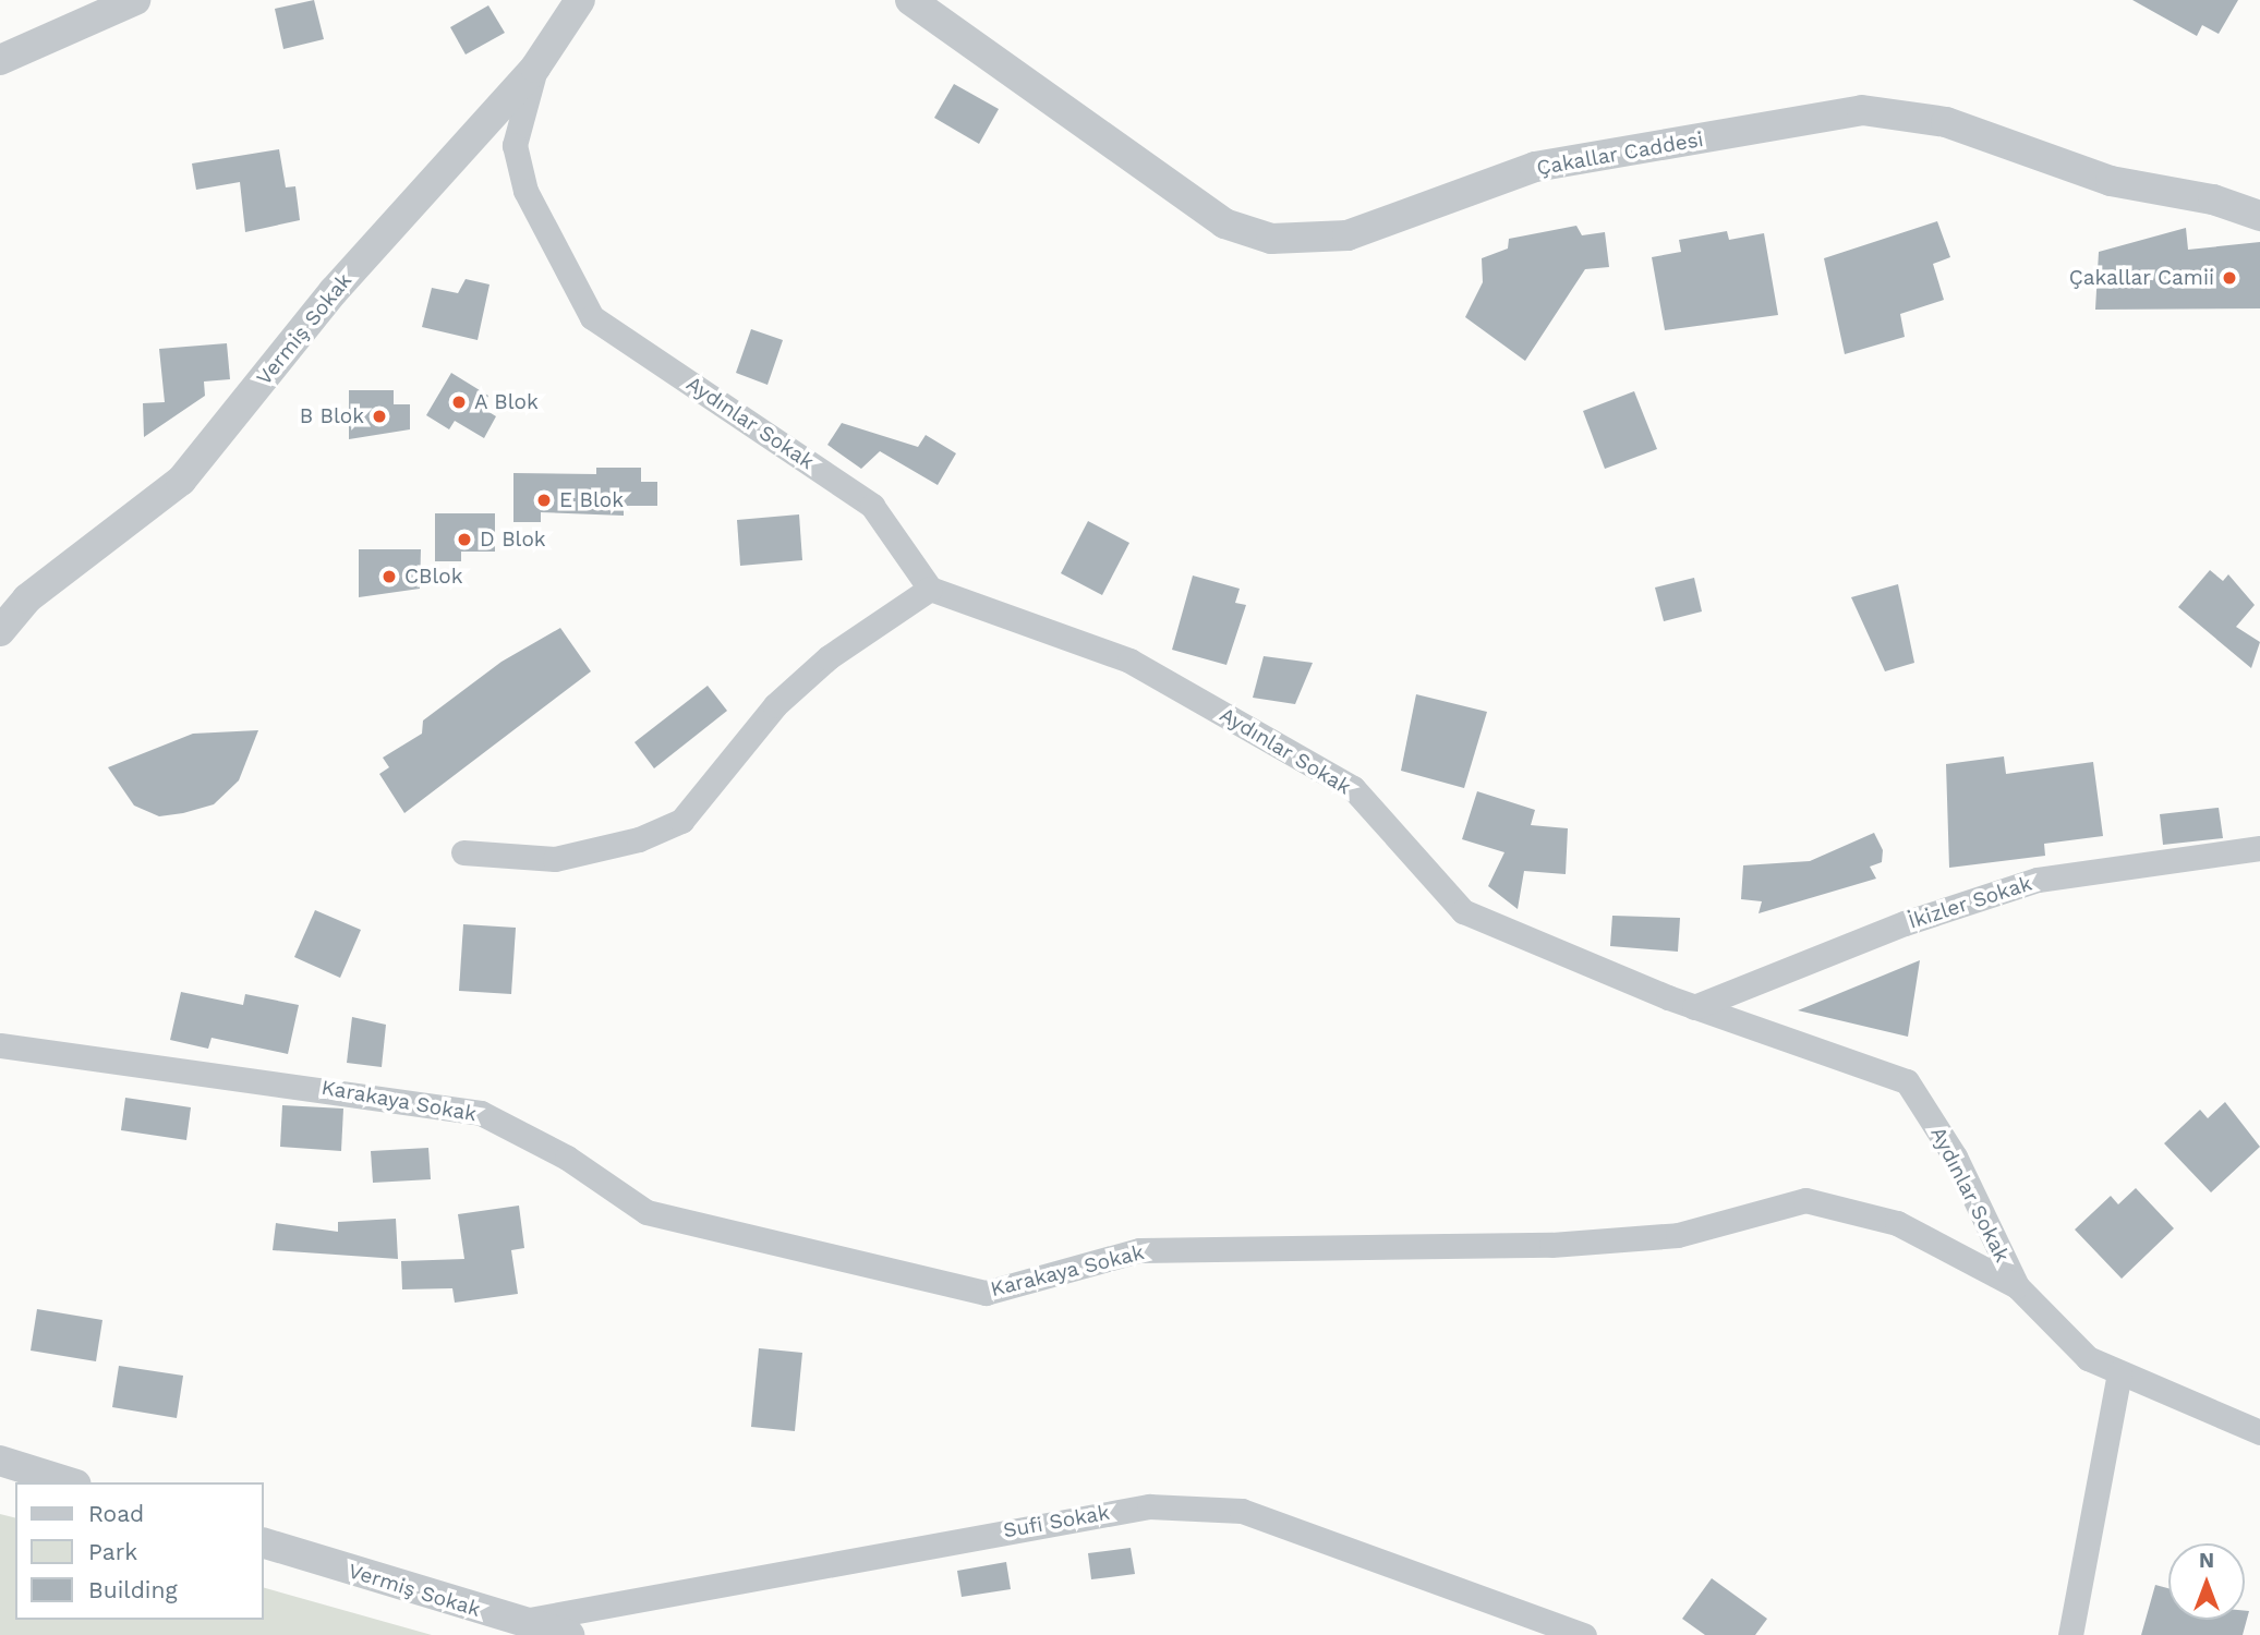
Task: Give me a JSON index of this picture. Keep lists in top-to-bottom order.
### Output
{
  "streets": {
    "street": [
      "Çakallar Caddesi",
      "Vermiş Sokak",
      "Aydınlar Sokak",
      "İkizler Sokak",
      "Karakaya Sokak",
      "Sufi Sokak"
    ]
  },
  "crossings": [
    ["Vermiş Sokak", "Aydınlar Sokak"],
    ["Vermiş Sokak", "Sufi Sokak"],
    ["Aydınlar Sokak", "İkizler Sokak"],
    ["Aydınlar Sokak", "Karakaya Sokak"]
  ],
  "places": [
    "Çakallar Camii",
    "A Blok",
    "B Blok",
    "E Blok",
    "D Blok",
    "CBlok"
  ],
  "legend": ["Road", "Park", "Building"],
  "north": "top"
}
